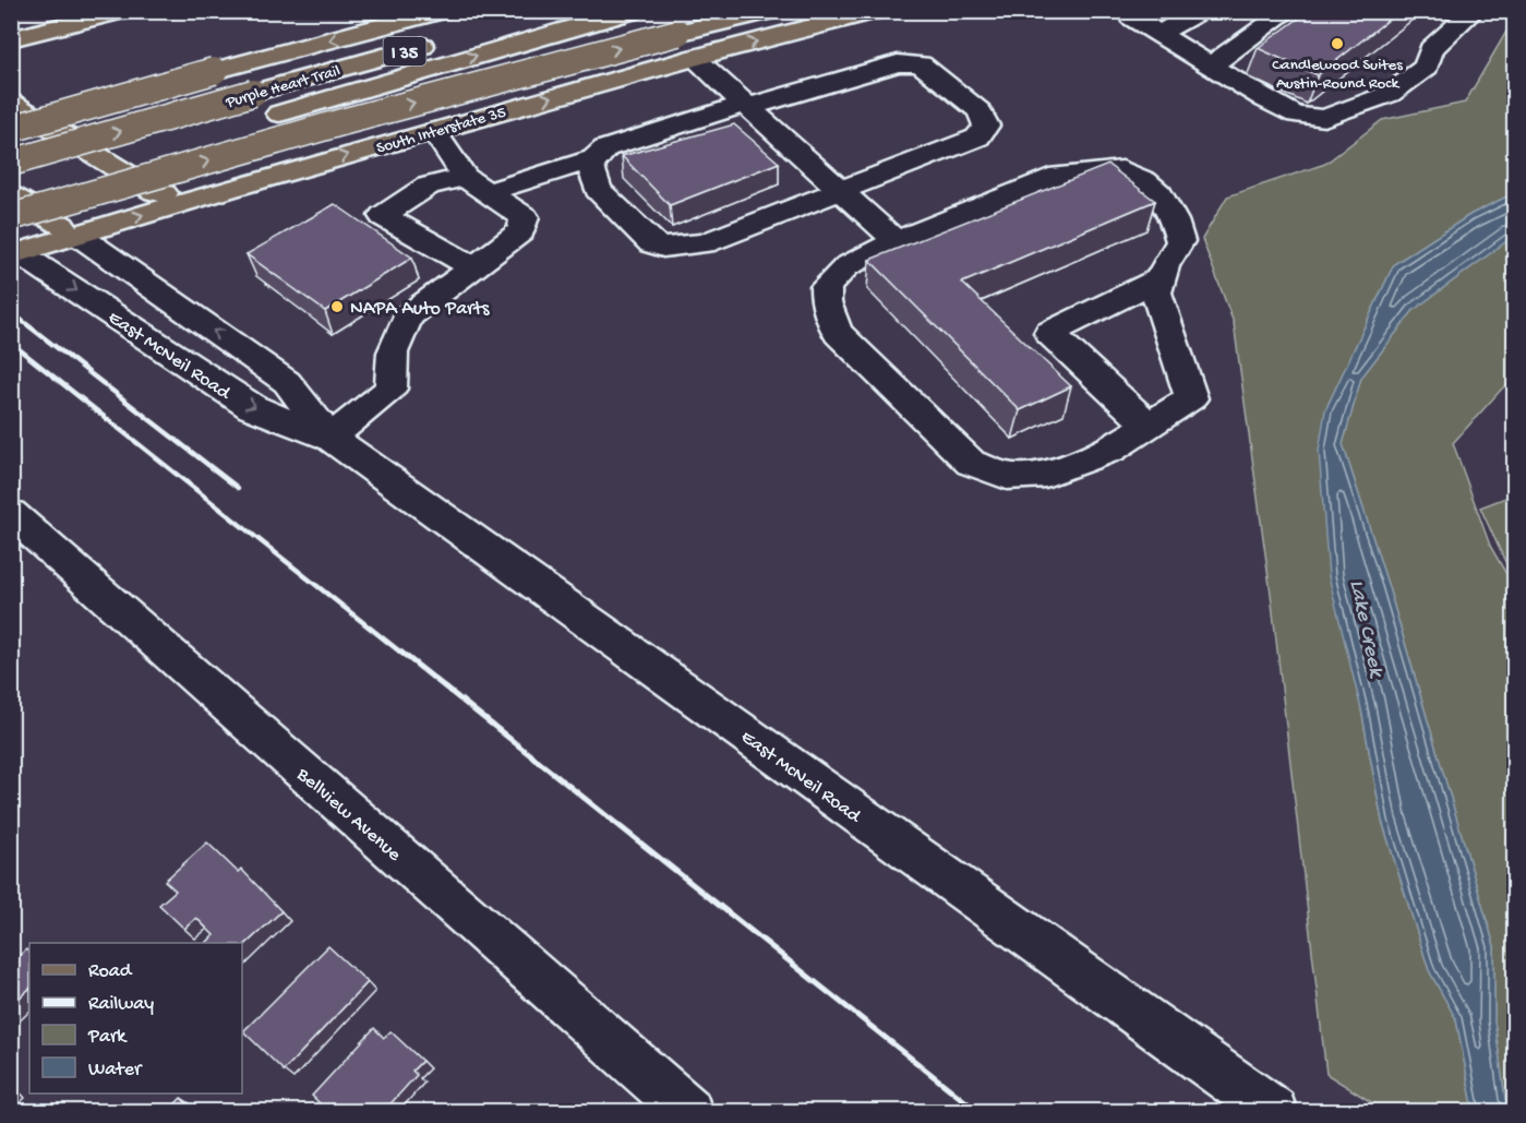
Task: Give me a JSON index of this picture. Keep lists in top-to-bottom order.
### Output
{
  "streets": {
    "main road": ["I 35", "Purple Heart Trail", "South Interstate 35"],
    "street": ["East McNeil Road", "Bellview Avenue"]
  },
  "crossings": [
    ["South Interstate 35", "East McNeil Road"]
  ],
  "water": ["Lake Creek"],
  "places": ["Candlewood Suites Austin-Round Rock", "NAPA Auto Parts"],
  "legend": [
    "Road",
    "Railway",
    "Park",
    "Water"
  ]
}
